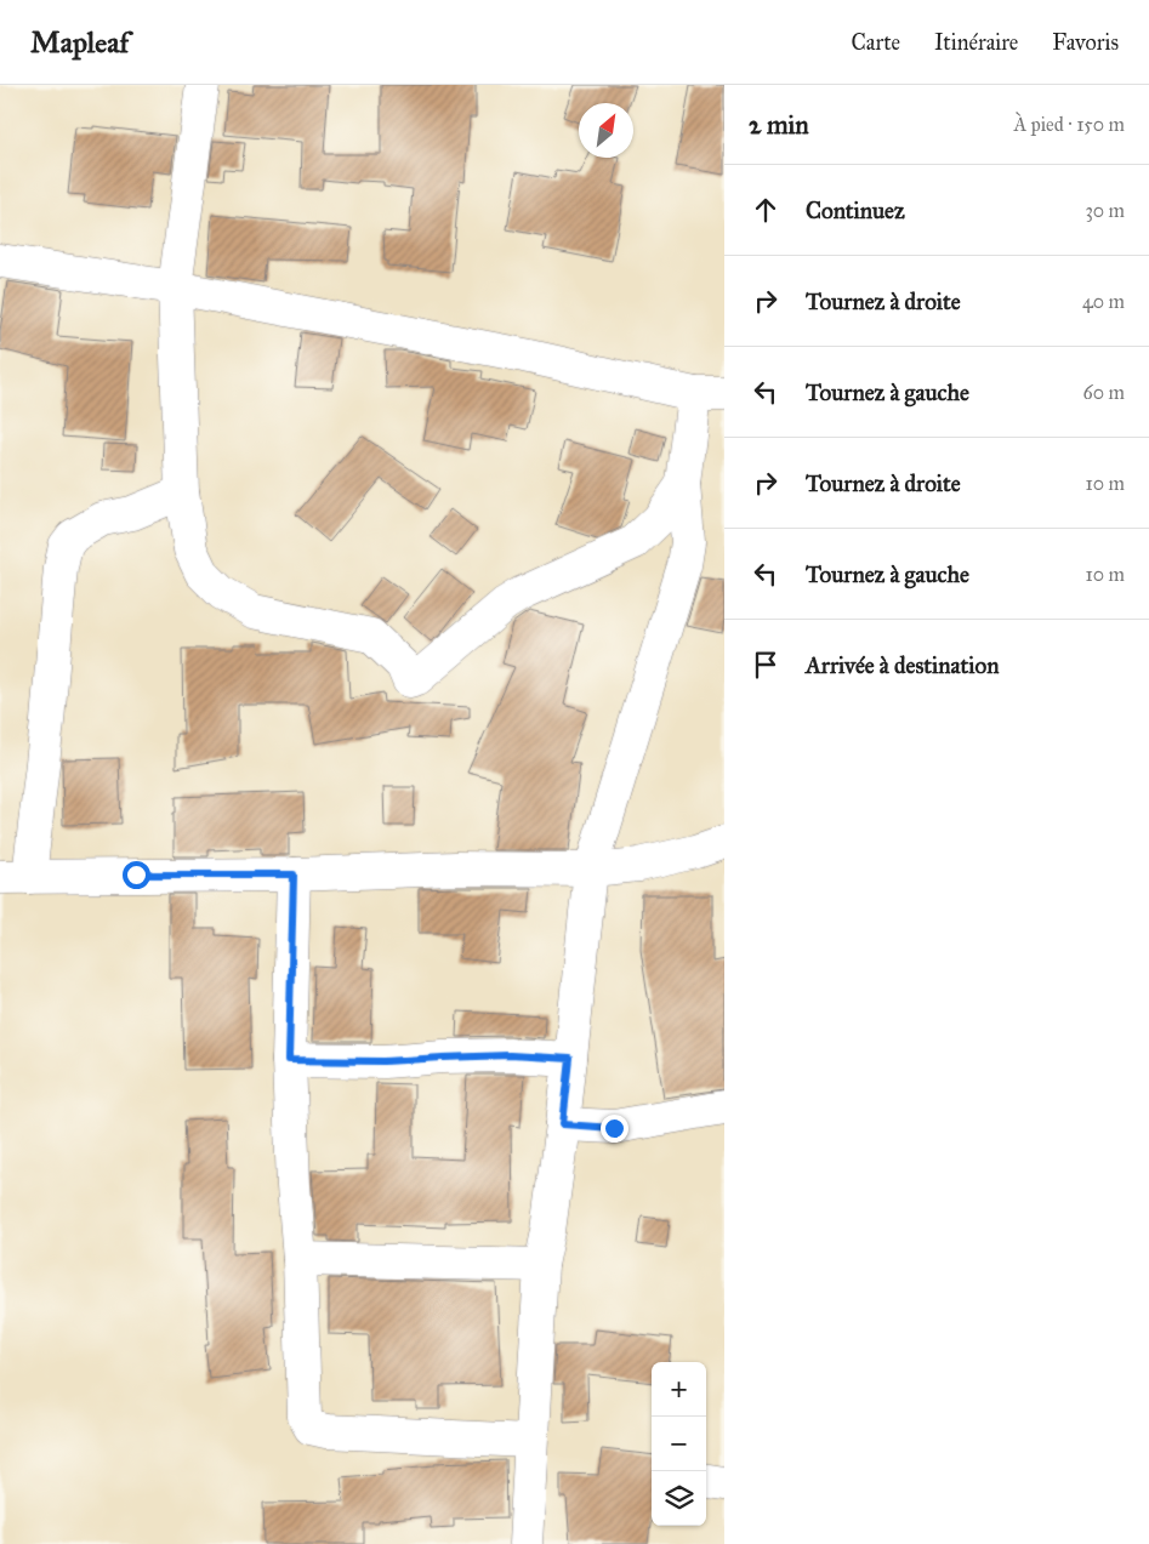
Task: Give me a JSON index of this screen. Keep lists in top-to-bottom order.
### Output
{
  "north": "top right",
  "page": {
    "header": "Mapleaf",
    "nav": ["Carte", "Itinéraire", "Favoris"],
    "heading": ["2 min", "À pied · 150 m"],
    "list": [
      ["Continuez", "30 m"],
      ["Tournez à droite", "40 m"],
      ["Tournez à gauche", "60 m"],
      ["Tournez à droite", "10 m"],
      ["Tournez à gauche", "10 m"],
      "Arrivée à destination"
    ],
    "map_buttons": ["+", "−"]
  }
}
